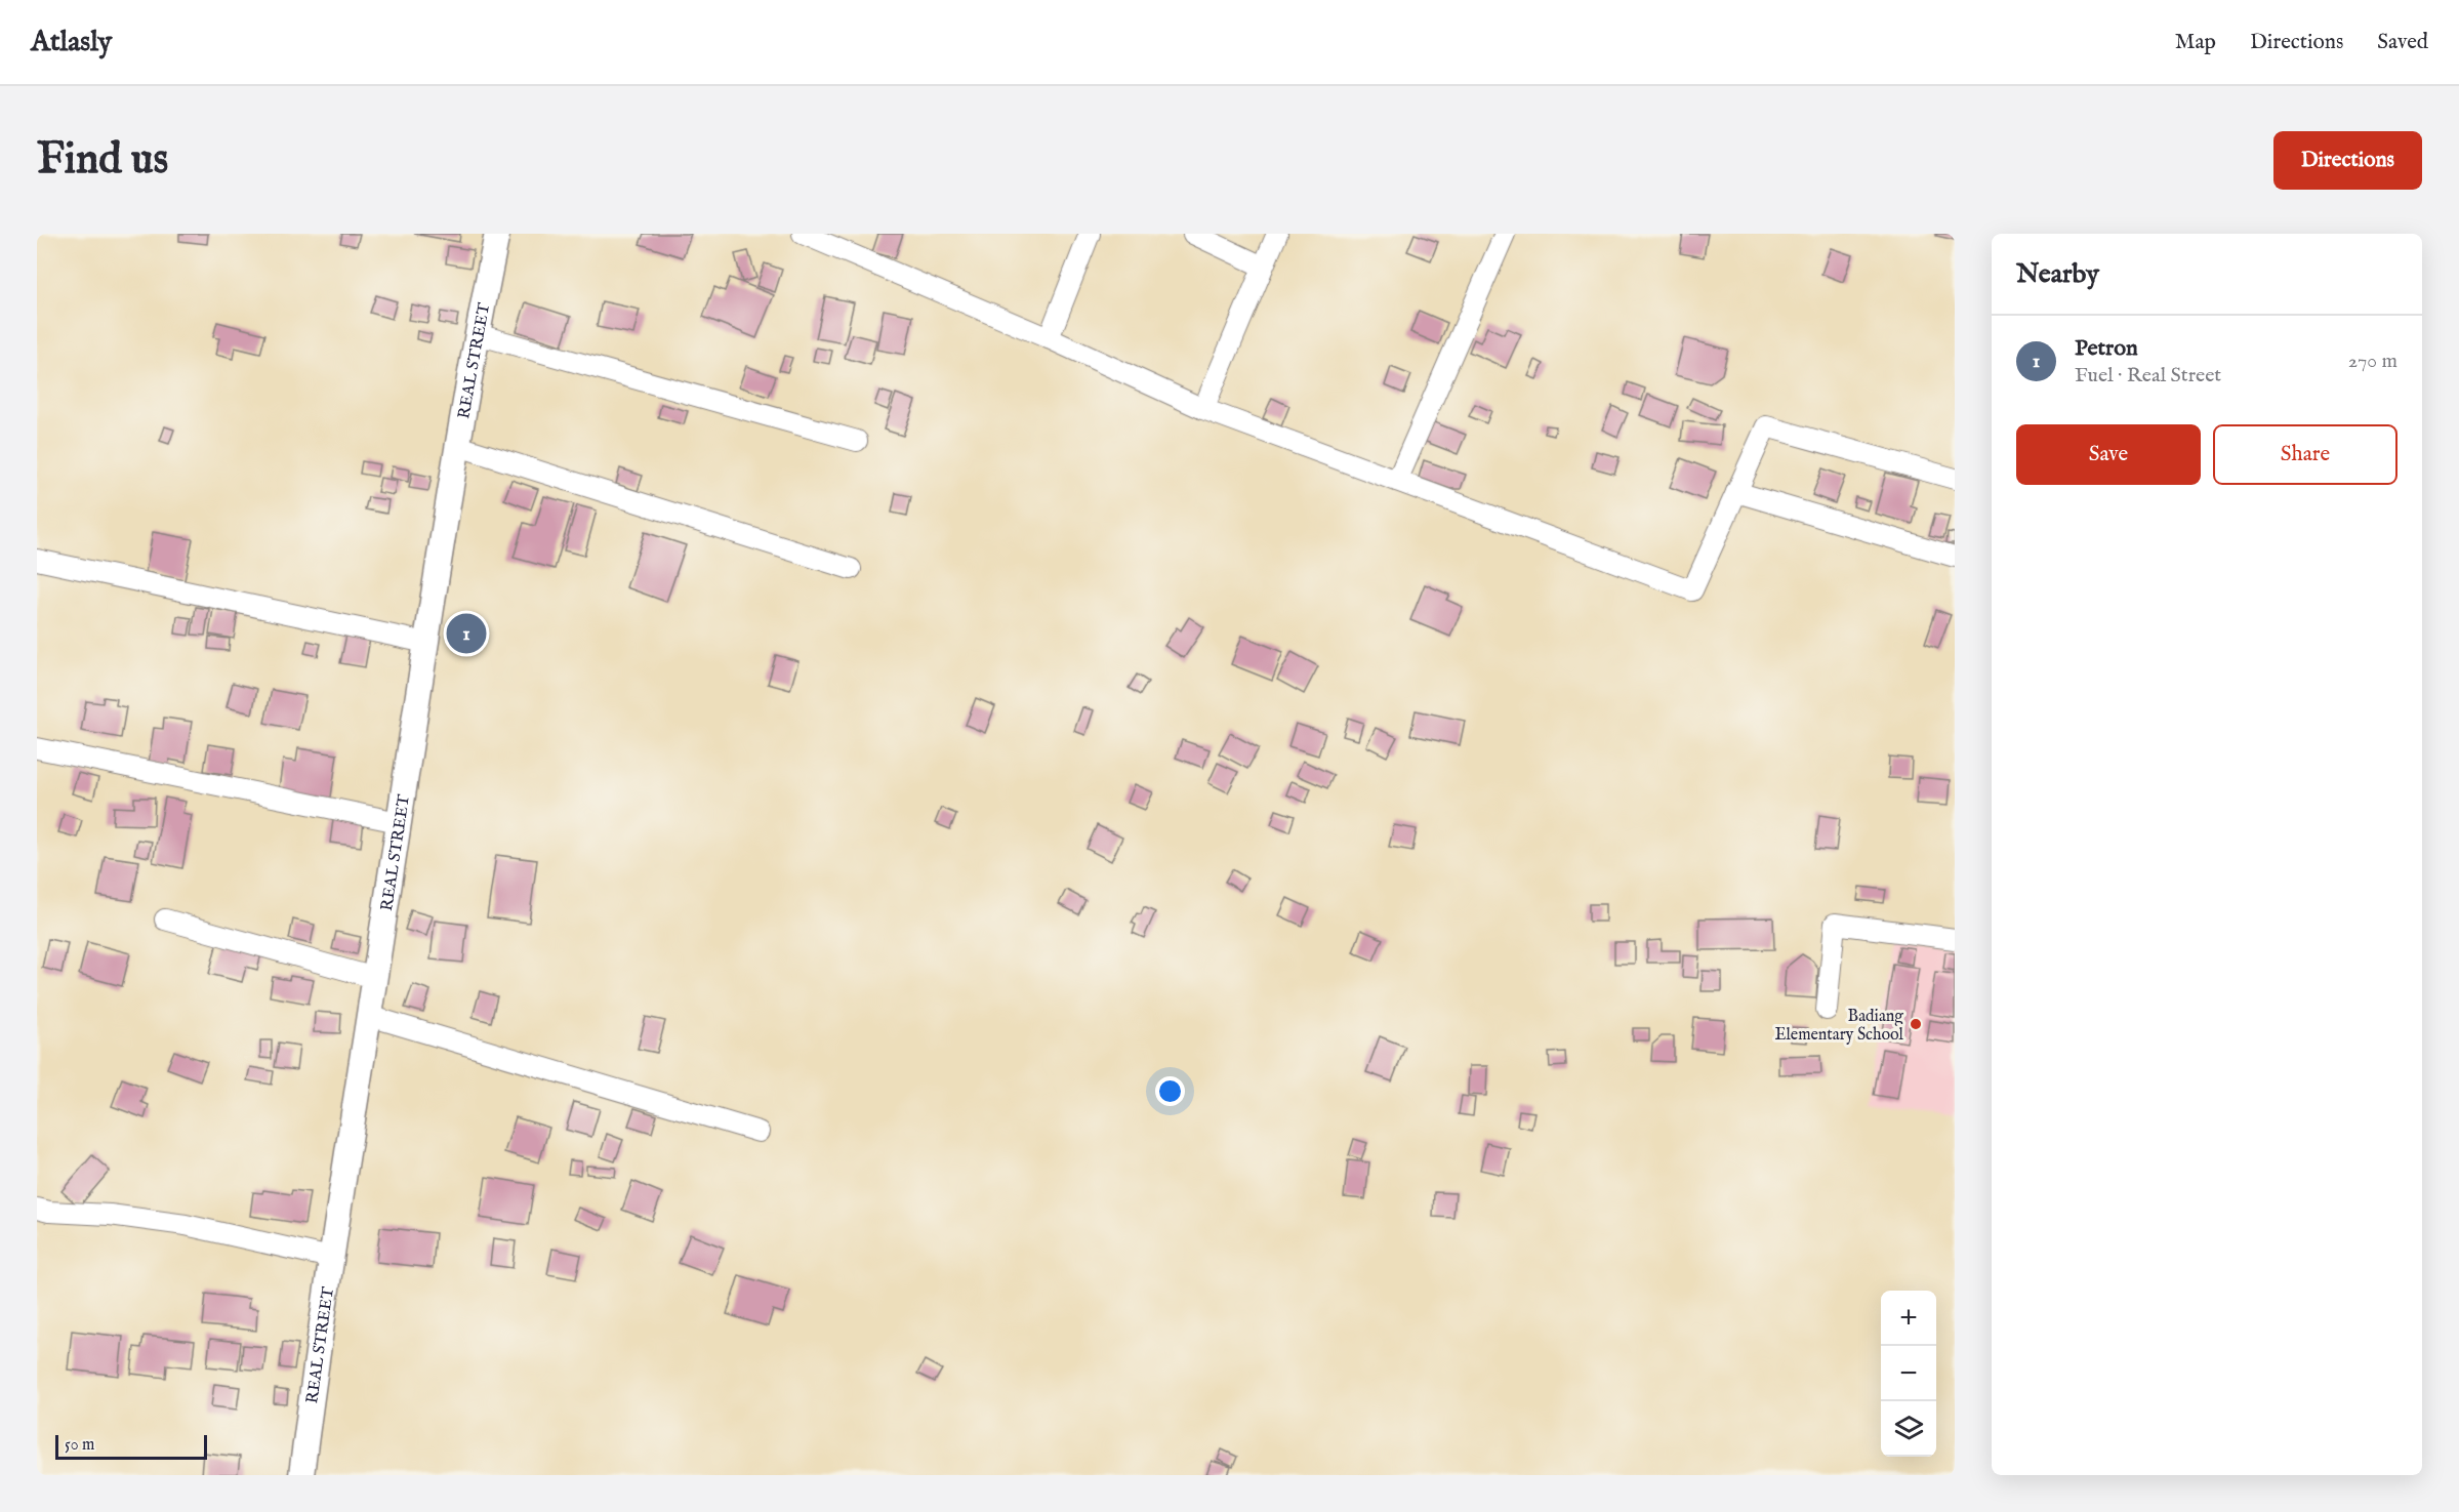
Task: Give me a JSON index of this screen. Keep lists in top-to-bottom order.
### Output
{
  "streets": {
    "main road": ["REAL STREET"]
  },
  "places": ["Badiang Elementary School"],
  "scale_bar": "50 m",
  "page": {
    "header": "Atlasly",
    "nav": ["Map", "Directions", "Saved"],
    "buttons": [
      "Directions",
      ["Save", "Share"]
    ],
    "title": "Find us",
    "heading": "Nearby",
    "list": [
      {
        "mark": "1",
        "name": "Petron",
        "note": "Fuel · Real Street",
        "value": "270 m"
      }
    ],
    "pins": "1",
    "map_buttons": ["+", "−"],
    "scale": "50 m"
  }
}
